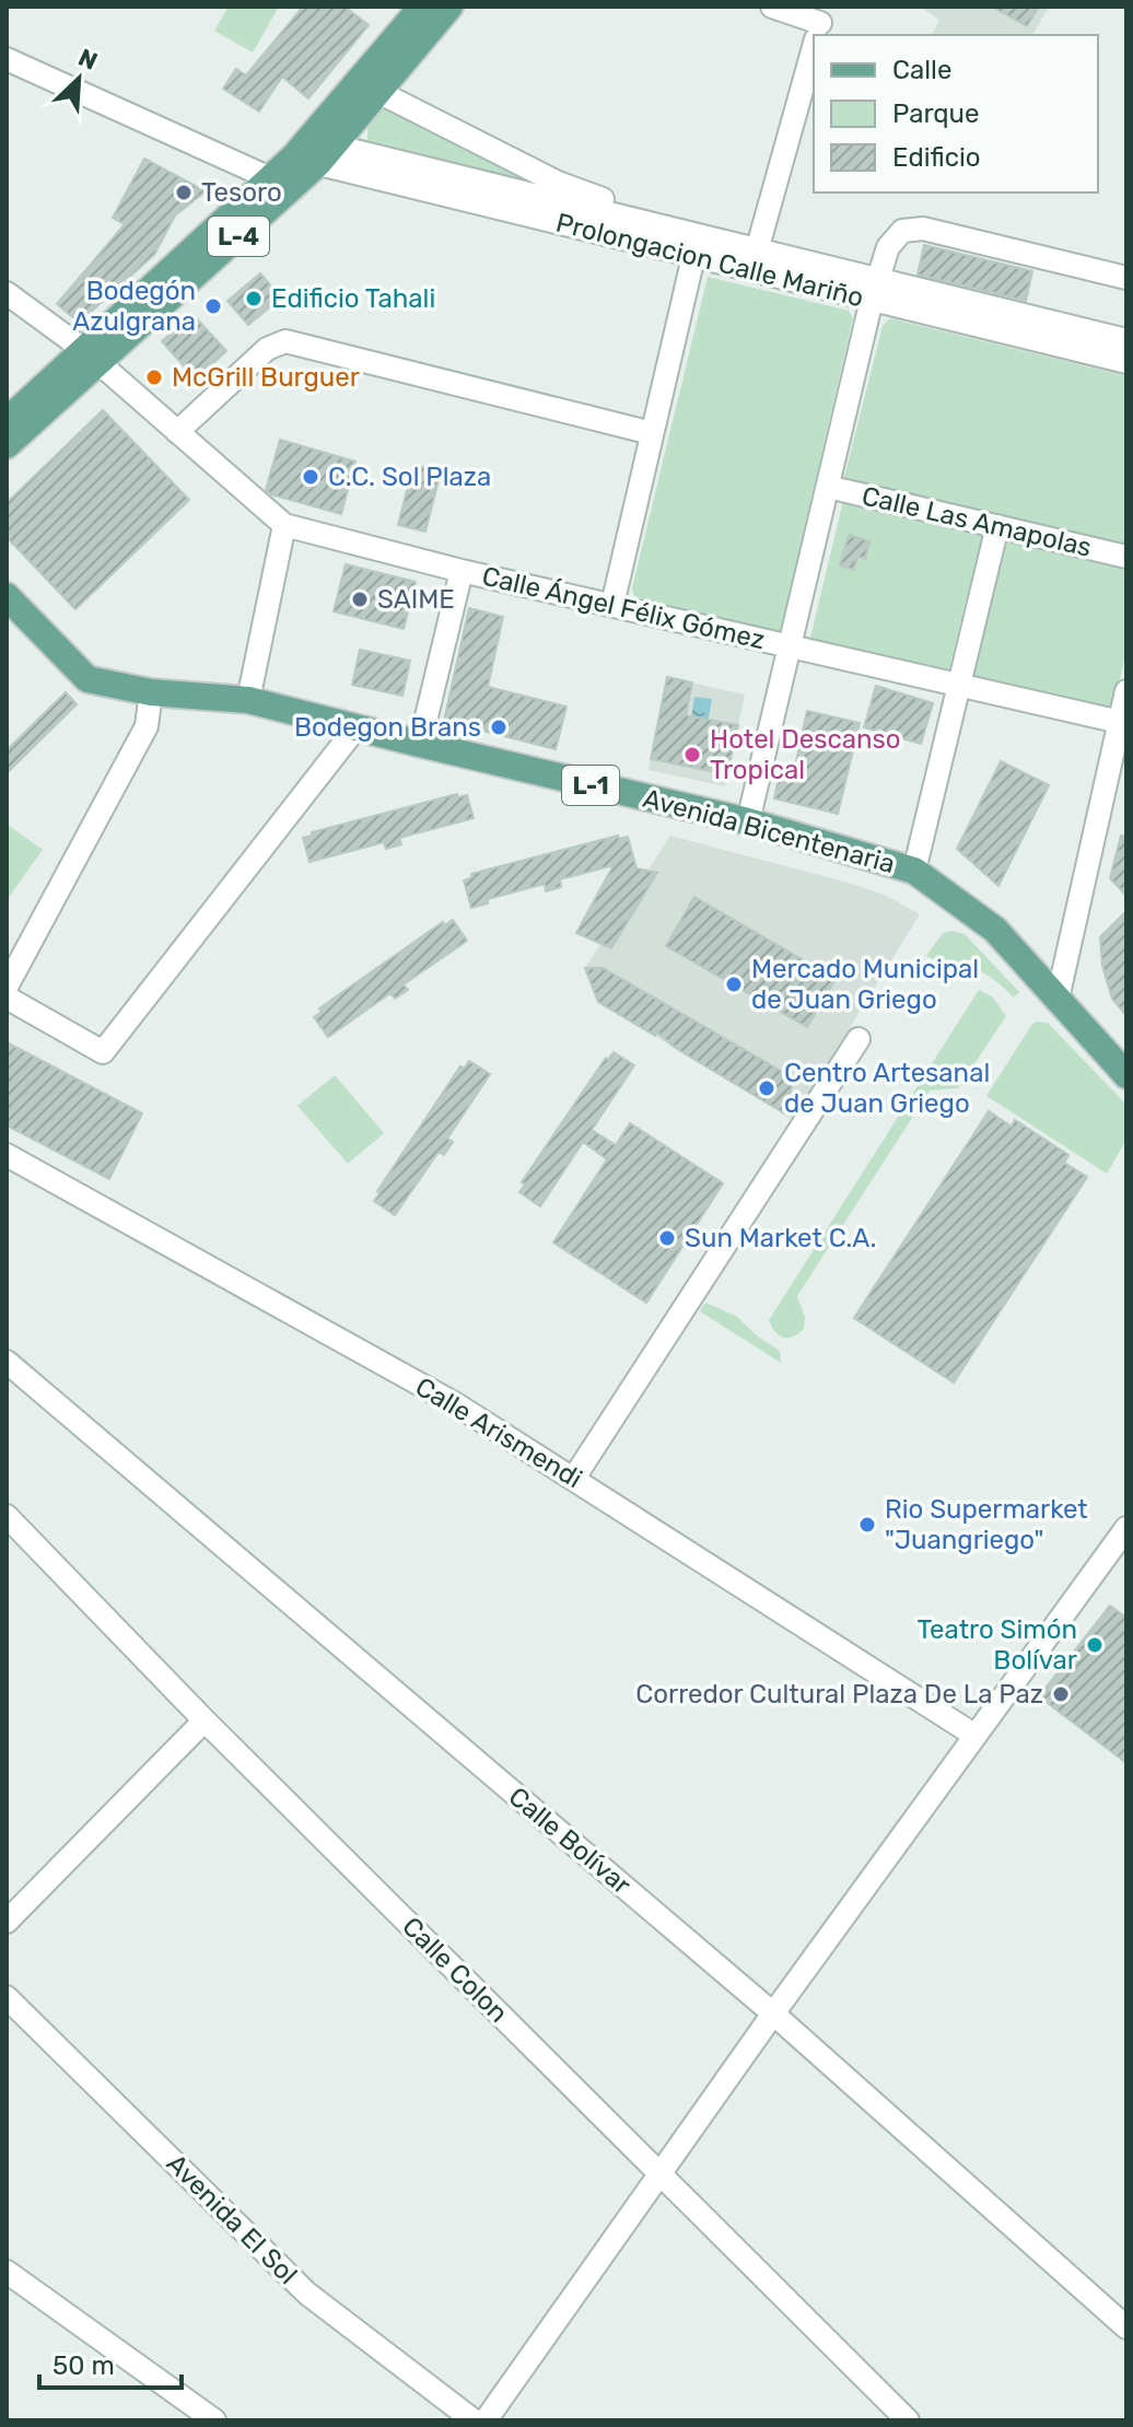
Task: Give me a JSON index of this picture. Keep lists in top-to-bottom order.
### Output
{
  "streets": {
    "main road": ["L-4", "L-1", "Avenida Bicentenaria"],
    "street": [
      "Prolongacion Calle Mariño",
      "Calle Las Amapolas",
      "Calle Ángel Félix Gómez",
      "Calle Arismendi",
      "Calle Bolívar",
      "Calle Colon",
      "Avenida El Sol"
    ]
  },
  "crossings": [
    ["L-4", "Prolongacion Calle Mariño"],
    ["L-4", "Calle Ángel Félix Gómez"]
  ],
  "places": [
    "Tesoro",
    "Edificio Tahali",
    "Bodegón Azulgrana",
    "McGrill Burguer",
    "C.C. Sol Plaza",
    "SAIME",
    "Bodegon Brans",
    "Hotel Descanso Tropical",
    "Mercado Municipal de Juan Griego",
    "Centro Artesanal de Juan Griego",
    "Sun Market C.A.",
    "Rio Supermarket \"Juangriego\"",
    "Teatro Simón Bolívar",
    "Corredor Cultural Plaza De La Paz"
  ],
  "legend": ["Calle", "Parque", "Edificio"],
  "scale_bar": "50 m",
  "north": "top right"
}
